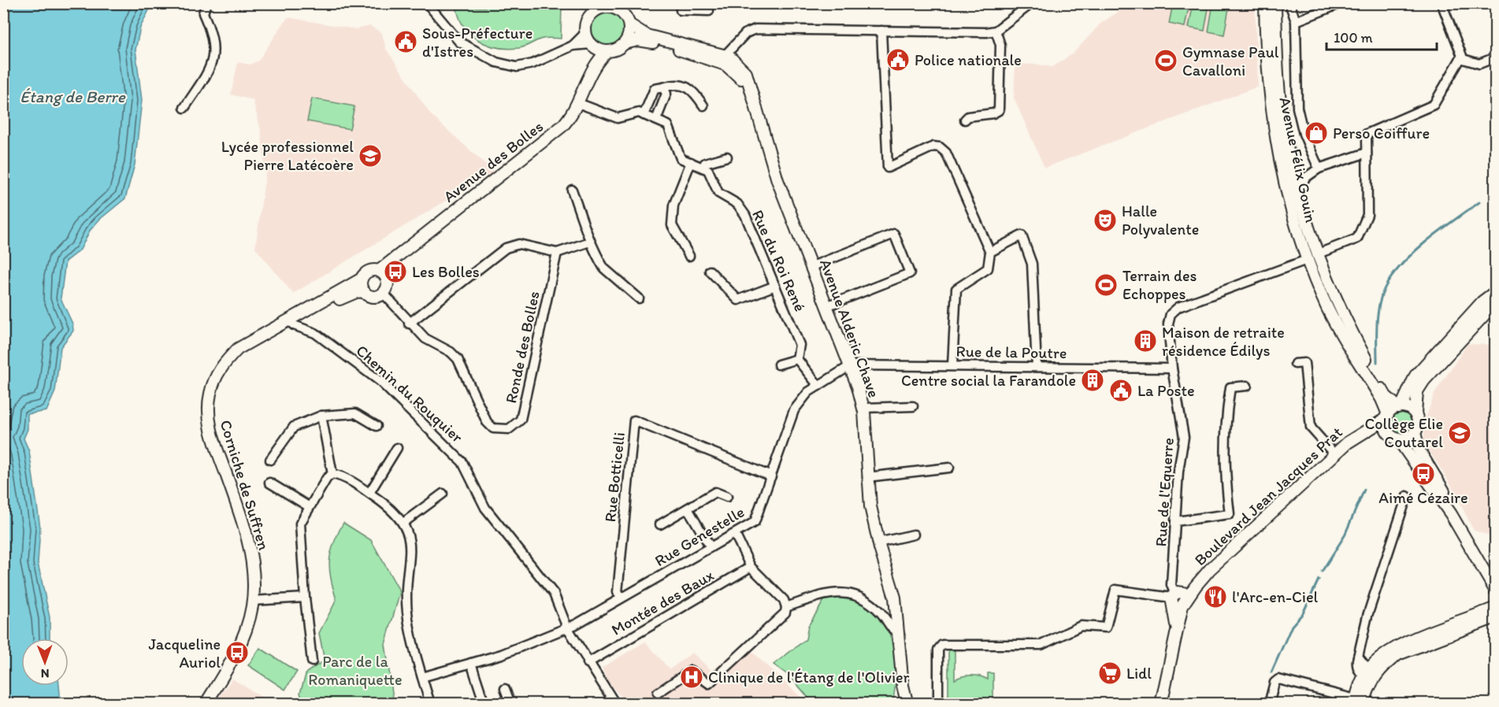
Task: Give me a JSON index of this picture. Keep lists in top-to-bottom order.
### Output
{
  "streets": {
    "main road": [
      "Avenue Félix Gouin",
      "Avenue des Bolles",
      "Avenue Alderic Chave",
      "Corniche de Suffren",
      "Boulevard Jean Jacques Prat"
    ],
    "street": [
      "Rue du Roi René",
      "Ronde des Bolles",
      "Rue de la Poutre",
      "Chemin du Rouquier",
      "Rue Botticelli",
      "Rue de l'Equerre",
      "Rue Genestelle",
      "Montée des Baux"
    ]
  },
  "crossings": [
    ["Avenue Félix Gouin", "Rue de l'Equerre"],
    ["Avenue Félix Gouin", "Boulevard Jean Jacques Prat"],
    ["Avenue des Bolles", "Avenue Alderic Chave"],
    ["Avenue des Bolles", "Ronde des Bolles"],
    ["Avenue Alderic Chave", "Rue de la Poutre"],
    ["Avenue Alderic Chave", "Rue Genestelle"],
    ["Rue de la Poutre", "Rue de l'Equerre"],
    ["Rue de la Poutre", "Rue Genestelle"],
    ["Chemin du Rouquier", "Corniche de Suffren"],
    ["Chemin du Rouquier", "Rue Genestelle"],
    ["Chemin du Rouquier", "Montée des Baux"],
    ["Rue Botticelli", "Rue Genestelle"],
    ["Rue de l'Equerre", "Boulevard Jean Jacques Prat"]
  ],
  "water": ["Étang de Berre"],
  "parks": ["Parc de la Romaniquette"],
  "places": {
    "public building": ["Sous-Préfecture d'Istres", "Police nationale", "La Poste"],
    "sports": ["Gymnase Paul Cavalloni", "Terrain des Echoppes"],
    "shop": ["Perso Coiffure"],
    "school or university": ["Lycée professionnel Pierre Latécoère", "Collège Elie Coutarel"],
    "theatre": ["Halle Polyvalente"],
    "bus stop": ["Les Bolles", "Aimé Cézaire", "Jacqueline Auriol"],
    "building": ["Maison de retraite résidence Édilys", "Centre social la Farandole"],
    "restaurant": ["l'Arc-en-Ciel"],
    "supermarket": ["Lidl"],
    "hospital": ["Clinique de l'Étang de l'Olivier"]
  },
  "scale_bar": "100 m",
  "north": "bottom"
}
